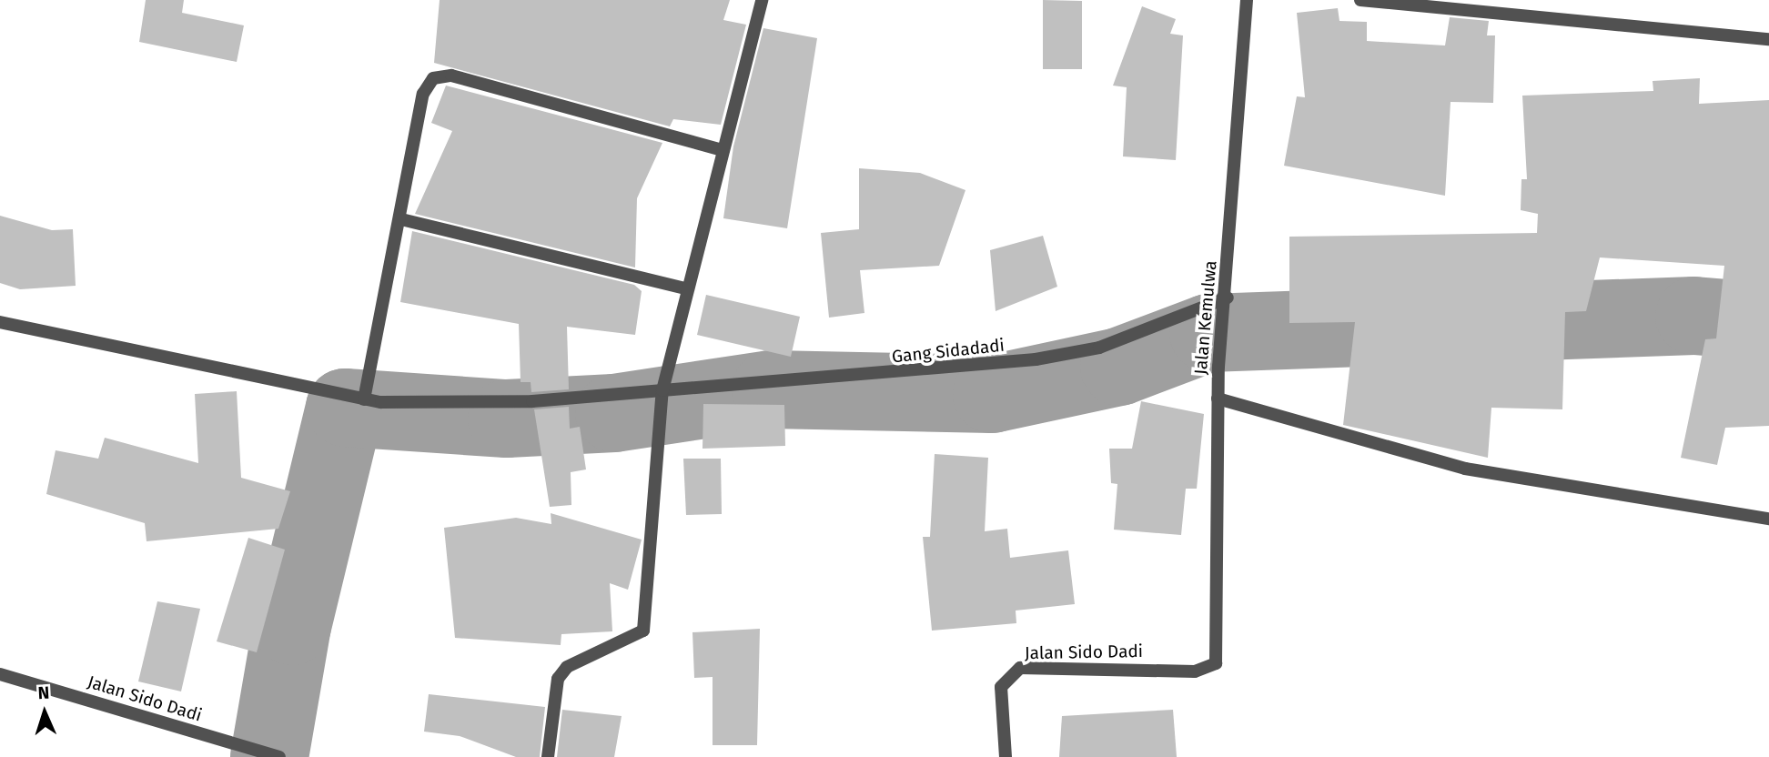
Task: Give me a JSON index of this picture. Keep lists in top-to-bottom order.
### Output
{
  "streets": {
    "street": ["Jalan Kemulwa", "Gang Sidadadi", "Jalan Sido Dadi"]
  },
  "crossings": [
    ["Jalan Kemulwa", "Gang Sidadadi"],
    ["Jalan Kemulwa", "Jalan Sido Dadi"]
  ],
  "north": "top"
}
